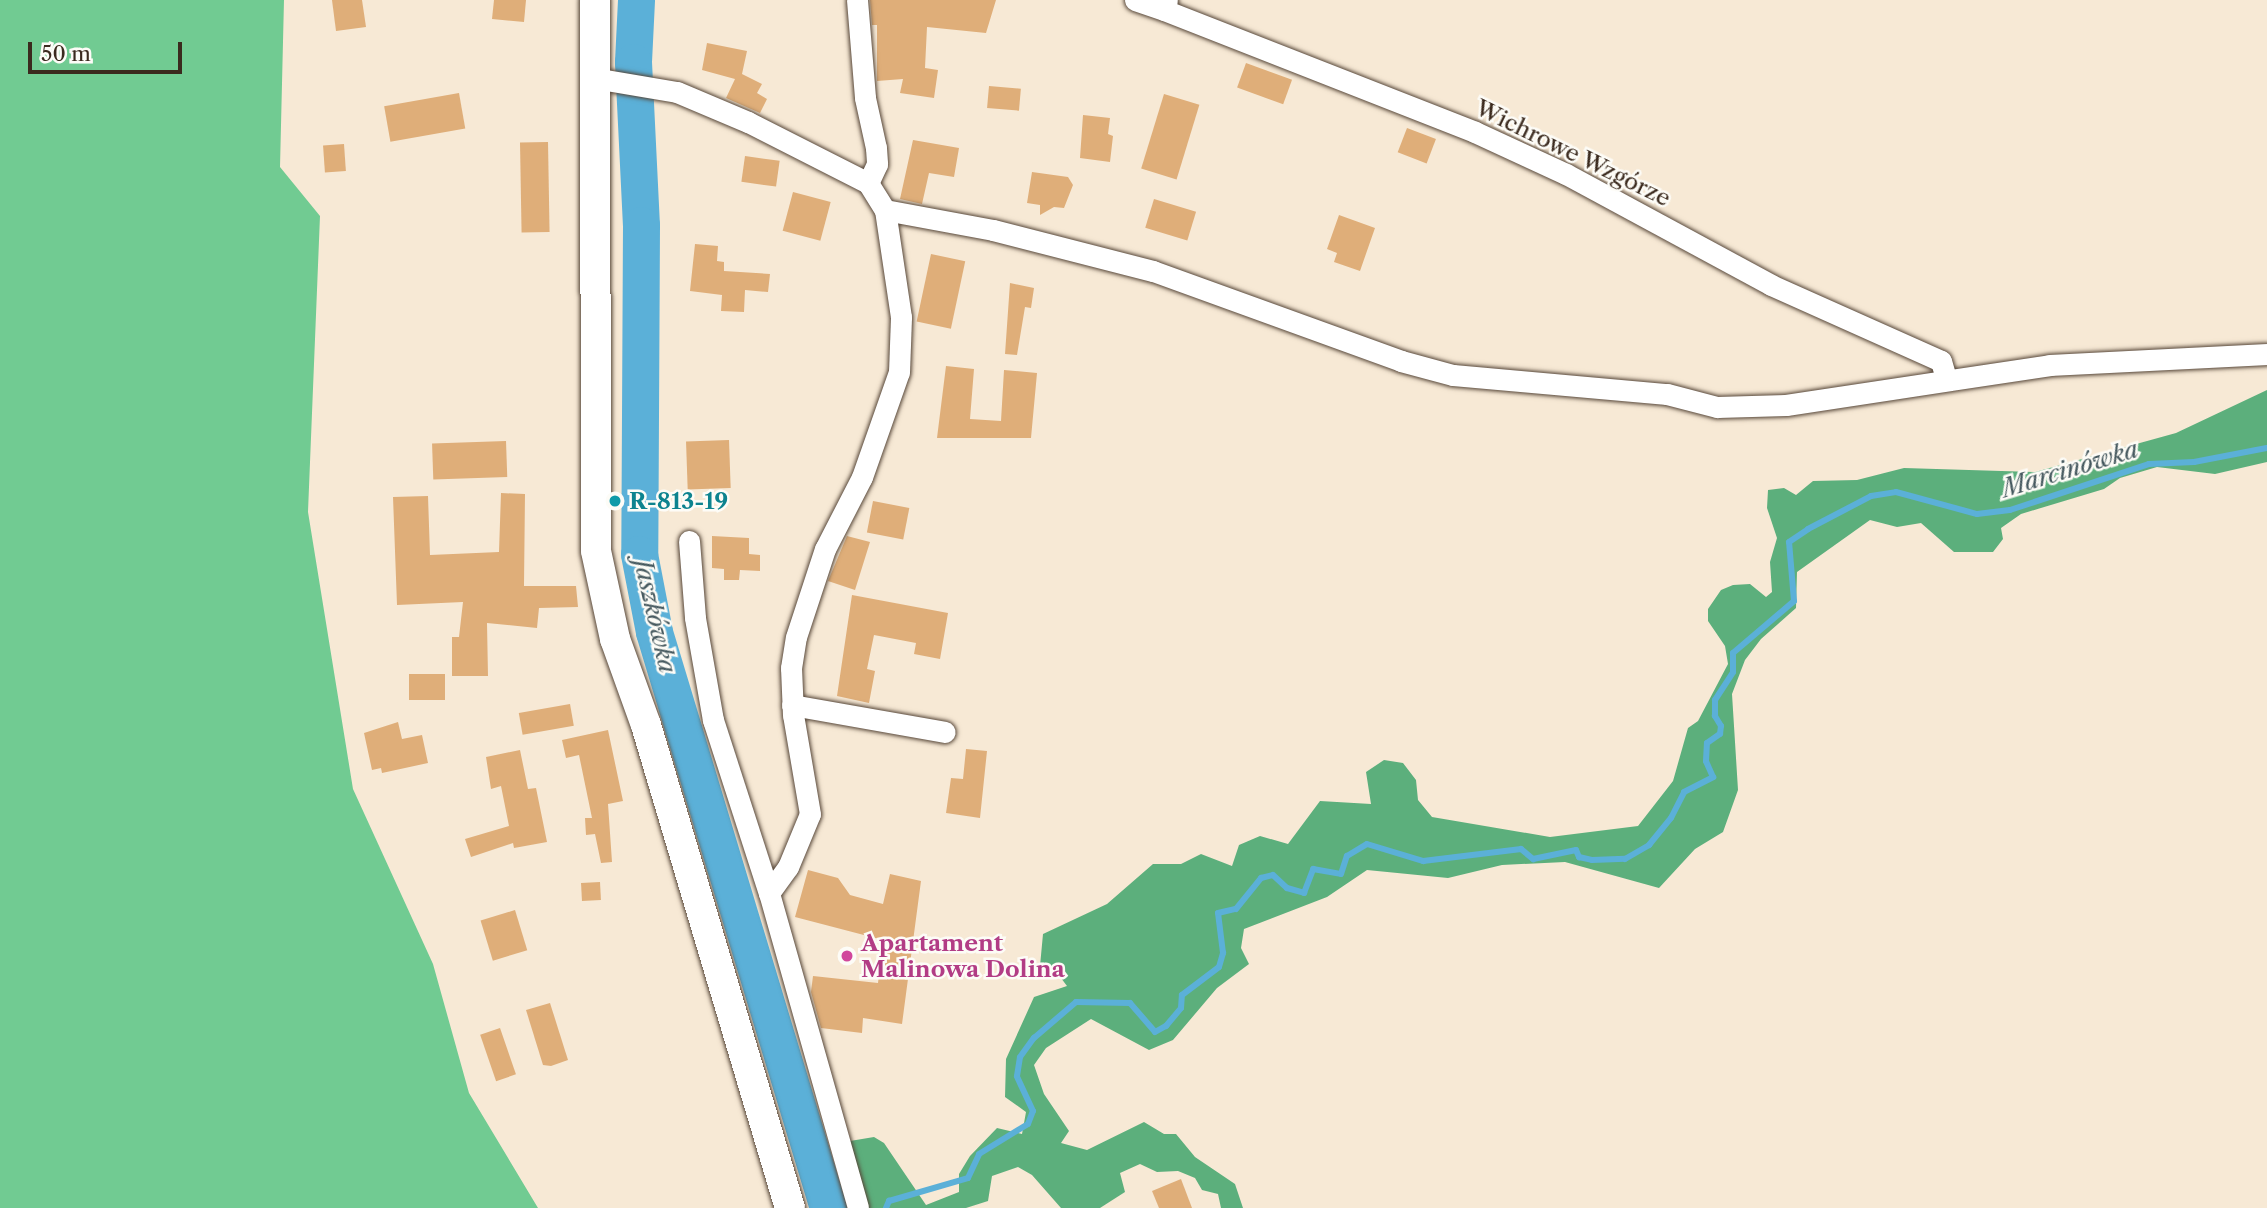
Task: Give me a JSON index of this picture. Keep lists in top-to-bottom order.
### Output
{
  "streets": {
    "street": ["Wichrowe Wzgórze"]
  },
  "water": ["Marcinówka", "Jaszkówka"],
  "places": ["R-813-19", "Apartament Malinowa Dolina"],
  "scale_bar": "50 m"
}
